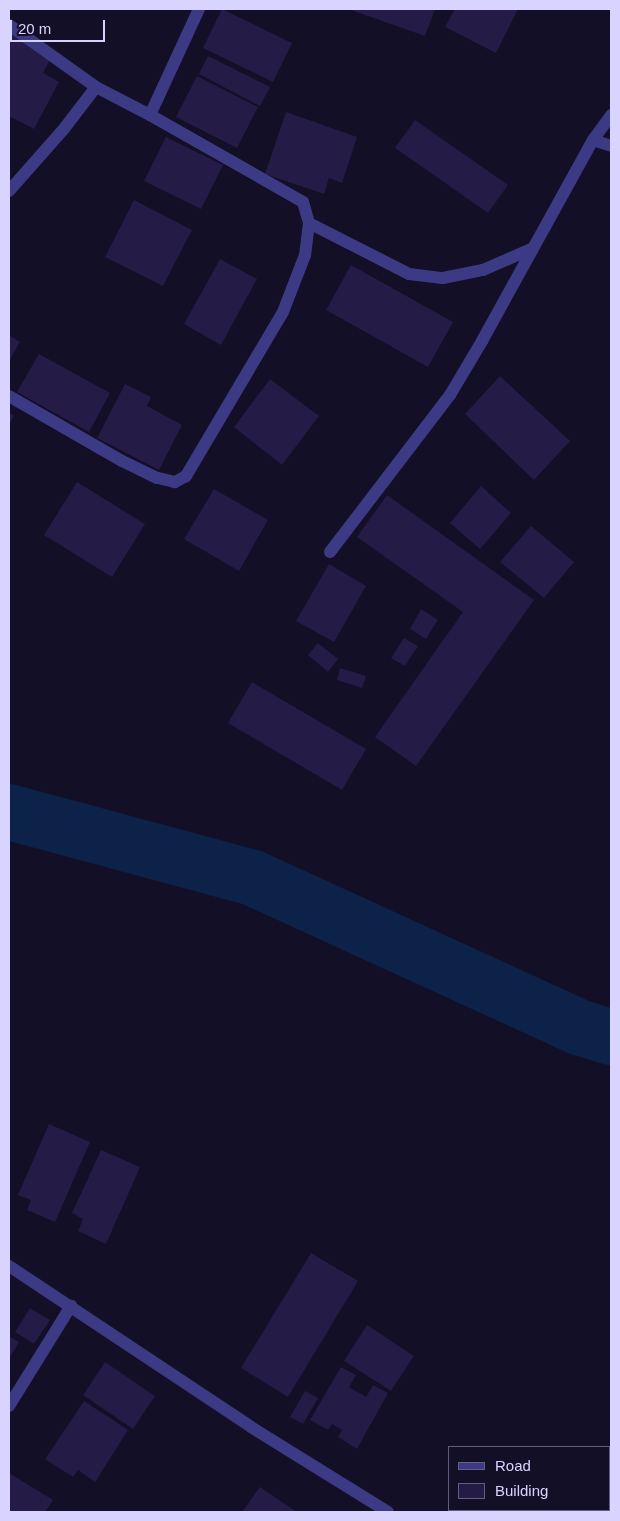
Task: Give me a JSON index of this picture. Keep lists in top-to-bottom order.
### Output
{
  "legend": ["Road", "Building"],
  "scale_bar": "20 m"
}
